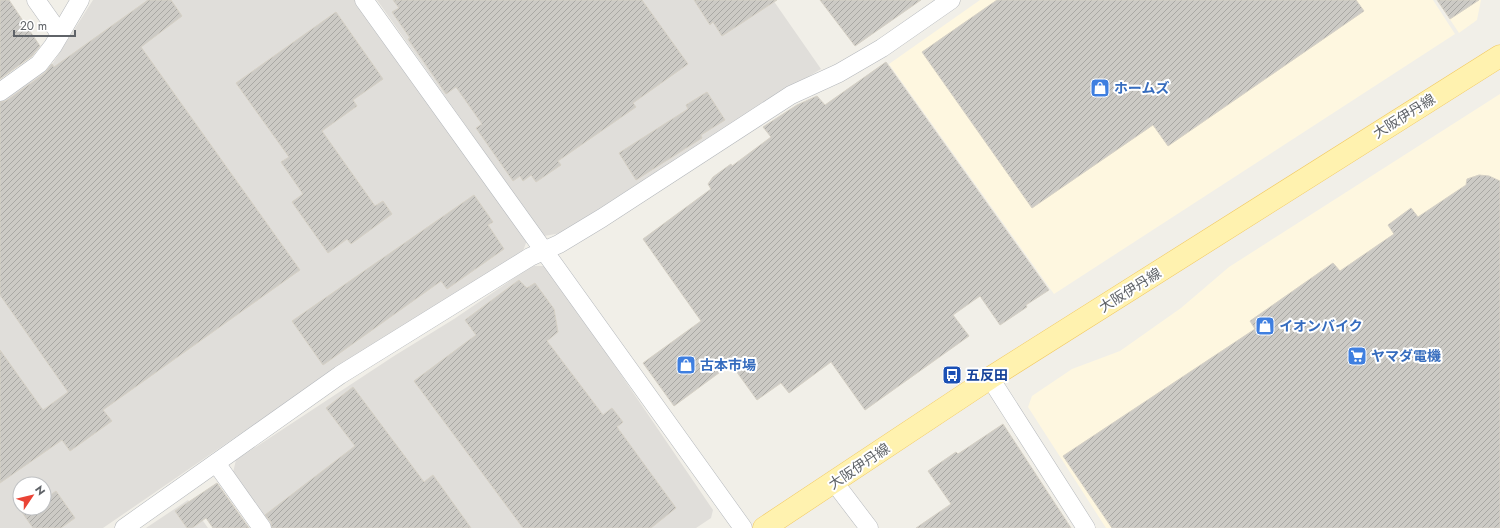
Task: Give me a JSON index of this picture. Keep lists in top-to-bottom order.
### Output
{
  "streets": {
    "main road": ["大阪伊丹線"]
  },
  "places": {
    "shop": ["ホームズ", "イオンバイク", "古本市場"],
    "supermarket": ["ヤマダ電機"],
    "bus stop": ["五反田"]
  },
  "scale_bar": "20 m",
  "north": "top right"
}
